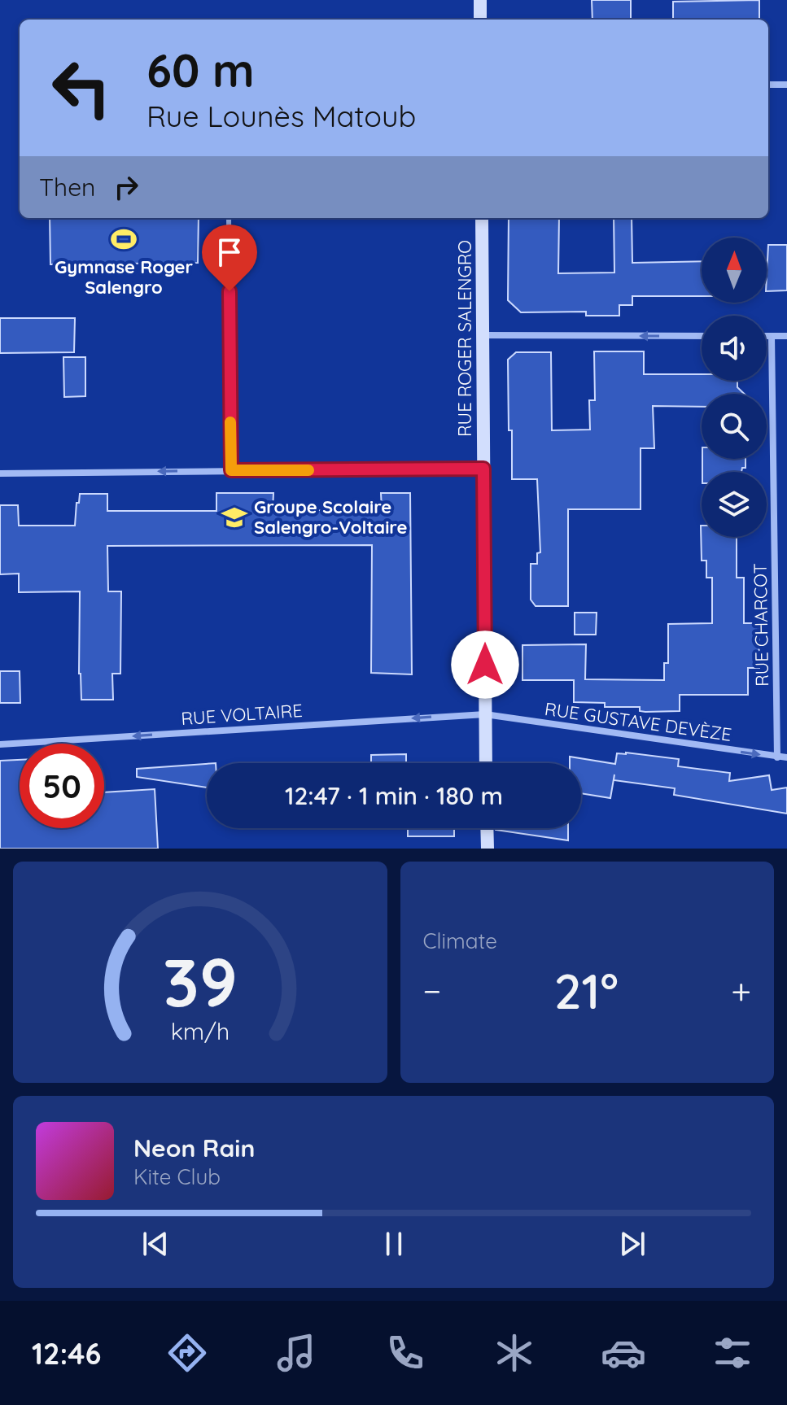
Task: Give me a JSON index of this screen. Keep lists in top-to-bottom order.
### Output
{
  "streets": {
    "main road": ["RUE ROGER SALENGRO"],
    "street": ["RUE CHARCOT", "RUE VOLTAIRE", "RUE GUSTAVE DEVÈZE"]
  },
  "crossings": [
    ["RUE ROGER SALENGRO", "RUE VOLTAIRE"],
    ["RUE ROGER SALENGRO", "RUE GUSTAVE DEVÈZE"],
    ["RUE CHARCOT", "RUE GUSTAVE DEVÈZE"],
    ["RUE VOLTAIRE", "RUE GUSTAVE DEVÈZE"]
  ],
  "one_way": ["RUE VOLTAIRE", "RUE GUSTAVE DEVÈZE"],
  "places": {
    "sports": ["Gymnase Roger Salengro"],
    "school or university": ["Groupe Scolaire Salengro-Voltaire"]
  },
  "north": "top",
  "page": {
    "turn": ["60 m", "Rue Lounès Matoub"],
    "then": "Then",
    "limit": "50",
    "trip": "12:47 · 1 min · 180 m",
    "tile": "Climate",
    "heat": ["−", "21°", "+"],
    "song": ["Neon Rain", "Kite Club"],
    "tabs": "12:46",
    "gauge": ["39", "km/h"]
  }
}
